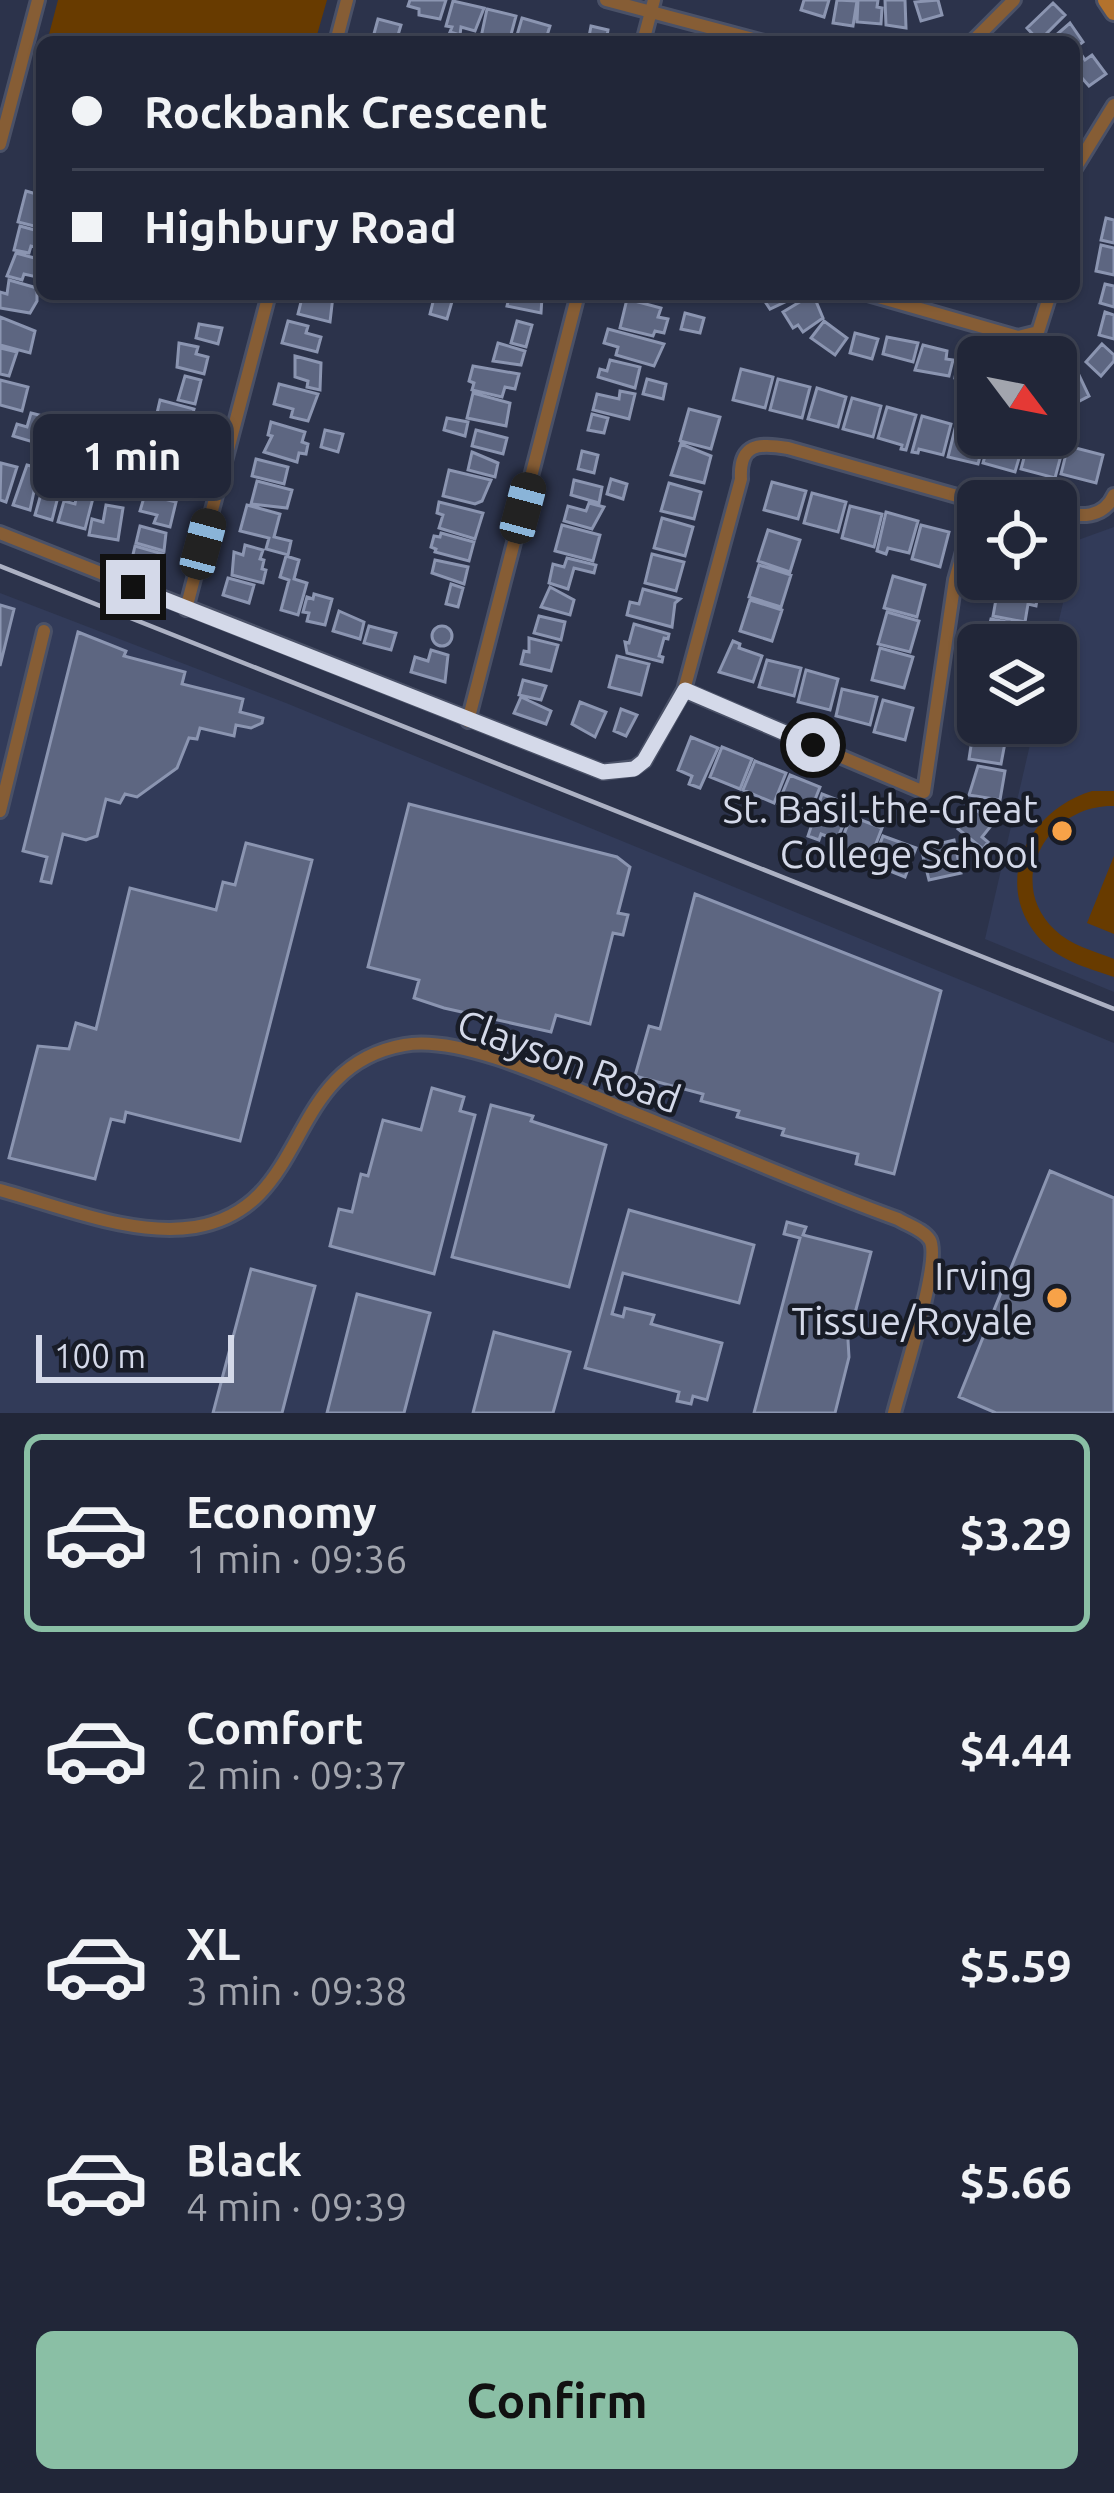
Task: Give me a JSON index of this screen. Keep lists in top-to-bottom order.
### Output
{
  "streets": {
    "street": ["Clayson Road"]
  },
  "places": ["St. Basil-the-Great College School", "Irving Tissue/Royale"],
  "scale_bar": "100 m",
  "north": "bottom right",
  "page": {
    "banner": ["Rockbank Crescent", "Highbury Road"],
    "bubble": "1 min",
    "scale": "100 m",
    "list": [
      {
        "name": "Economy",
        "note": "1 min · 09:36",
        "value": "$3.29"
      },
      {
        "name": "Comfort",
        "note": "2 min · 09:37",
        "value": "$4.44"
      },
      {
        "name": "XL",
        "note": "3 min · 09:38",
        "value": "$5.59"
      },
      {
        "name": "Black",
        "note": "4 min · 09:39",
        "value": "$5.66"
      }
    ],
    "buttons": "Confirm"
  }
}
